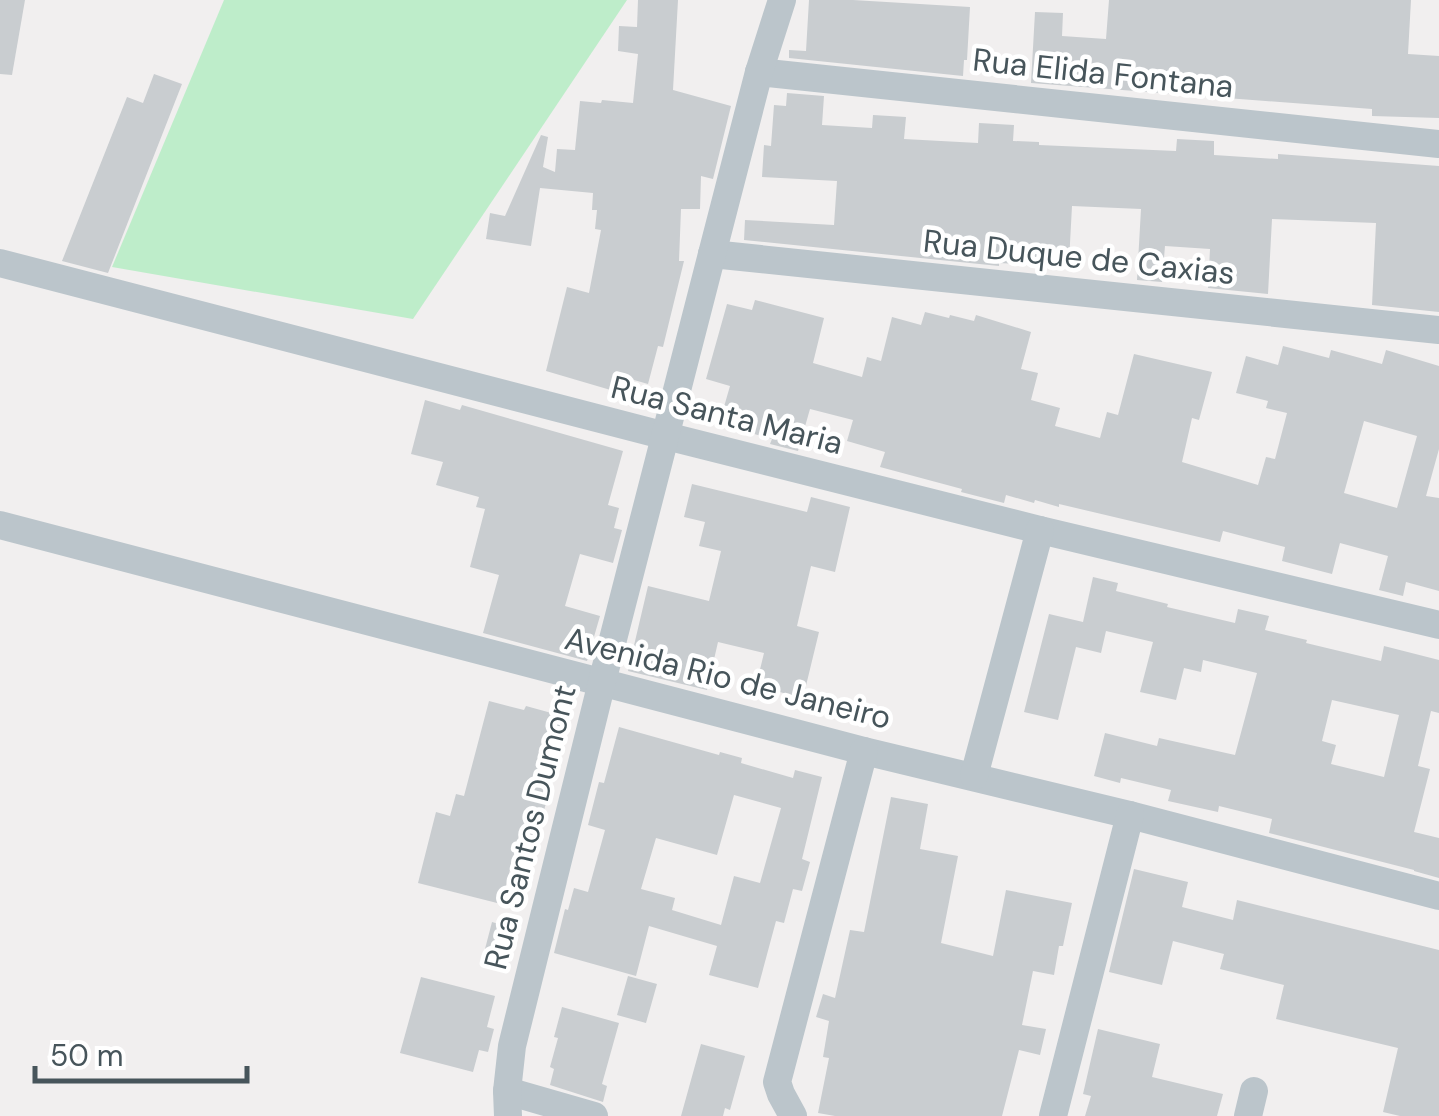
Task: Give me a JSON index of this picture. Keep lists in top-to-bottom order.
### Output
{
  "streets": {
    "street": [
      "Rua Elida Fontana",
      "Rua Duque de Caxias",
      "Rua Santa Maria",
      "Avenida Rio de Janeiro",
      "Rua Santos Dumont"
    ]
  },
  "crossings": [
    ["Rua Elida Fontana", "Rua Santos Dumont"],
    ["Rua Duque de Caxias", "Rua Santos Dumont"],
    ["Rua Santa Maria", "Rua Santos Dumont"],
    ["Avenida Rio de Janeiro", "Rua Santos Dumont"]
  ],
  "scale_bar": "50 m"
}
